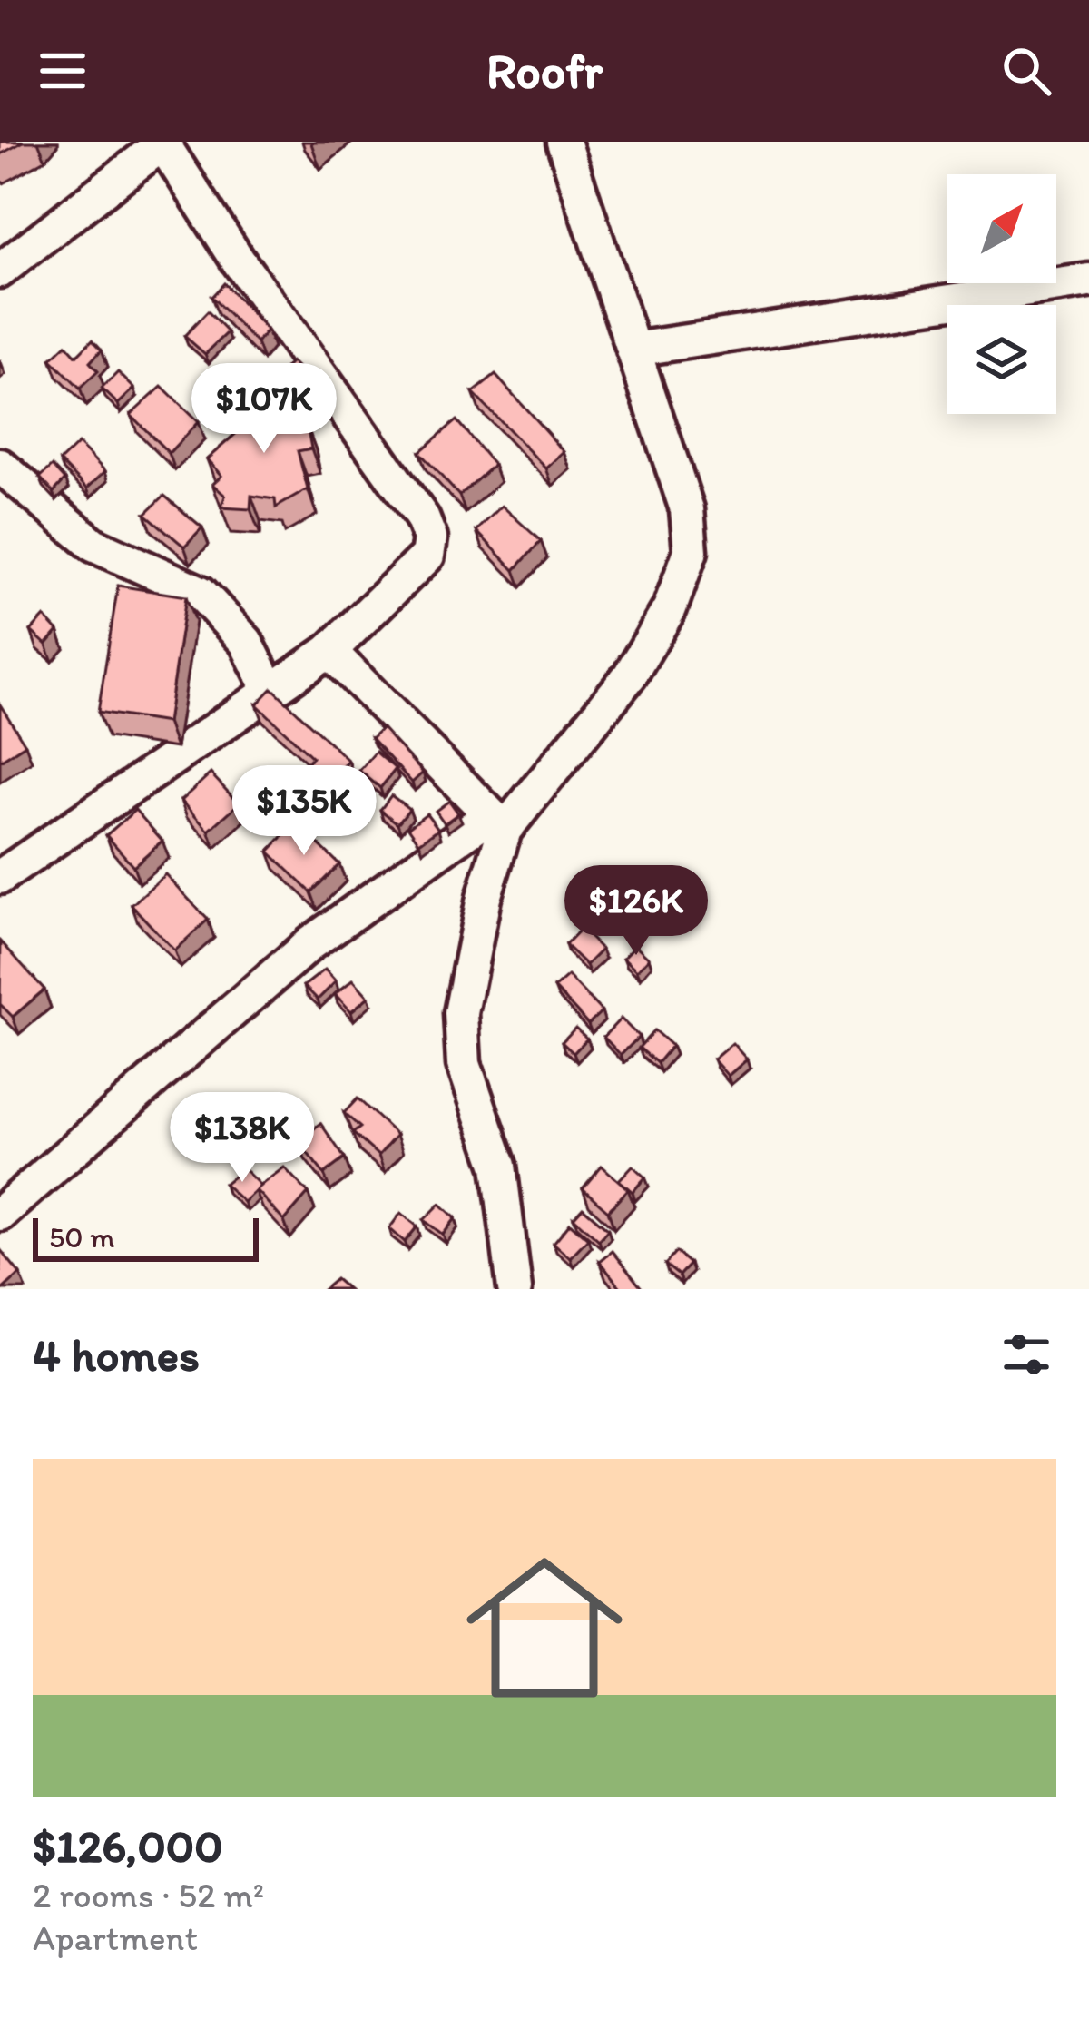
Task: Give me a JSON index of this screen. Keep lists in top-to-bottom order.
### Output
{
  "scale_bar": "50 m",
  "north": "top right",
  "page": {
    "header": "Roofr",
    "price": [
      "$107K",
      "$135K",
      "$126K",
      "$138K"
    ],
    "scale": "50 m",
    "heading": "4 homes",
    "list": [
      {
        "name": "$126,000",
        "note": "2 rooms · 52 m² · Apartment"
      }
    ]
  }
}
